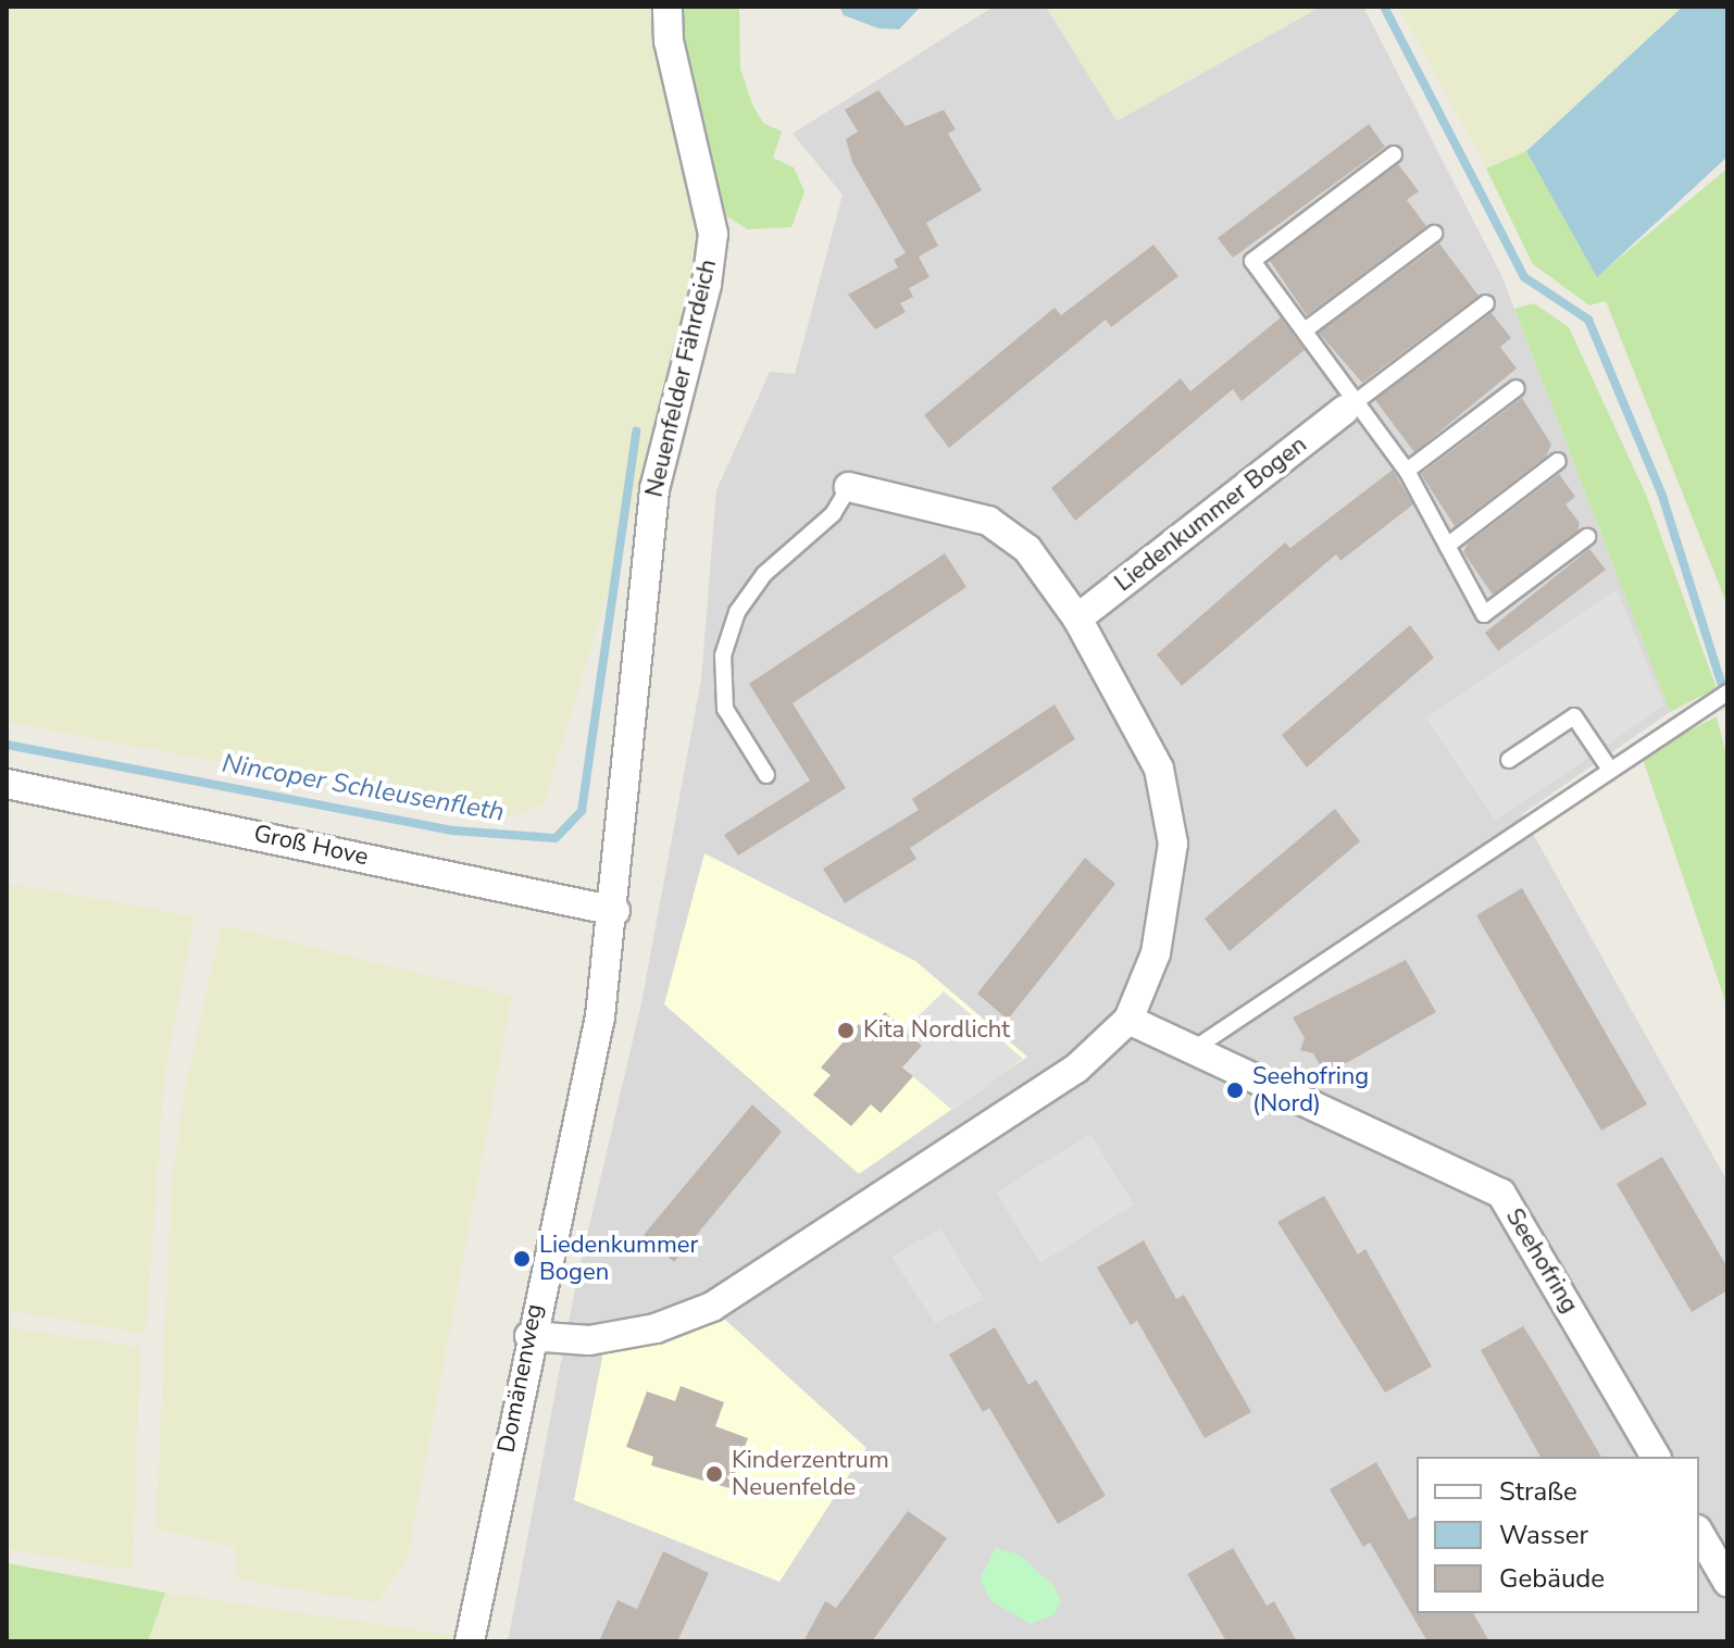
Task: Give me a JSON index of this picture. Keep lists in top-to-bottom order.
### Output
{
  "streets": {
    "street": [
      "Neuenfelder Fährdeich",
      "Liedenkummer Bogen",
      "Groß Hove",
      "Seehofring",
      "Domänenweg"
    ]
  },
  "crossings": [
    ["Neuenfelder Fährdeich", "Groß Hove"],
    ["Neuenfelder Fährdeich", "Domänenweg"],
    ["Groß Hove", "Domänenweg"]
  ],
  "water": ["Nincoper Schleusenfleth"],
  "places": [
    "Kita Nordlicht",
    "Seehofring (Nord)",
    "Liedenkummer Bogen",
    "Kinderzentrum Neuenfelde"
  ],
  "legend": ["Straße", "Wasser", "Gebäude"]
}
